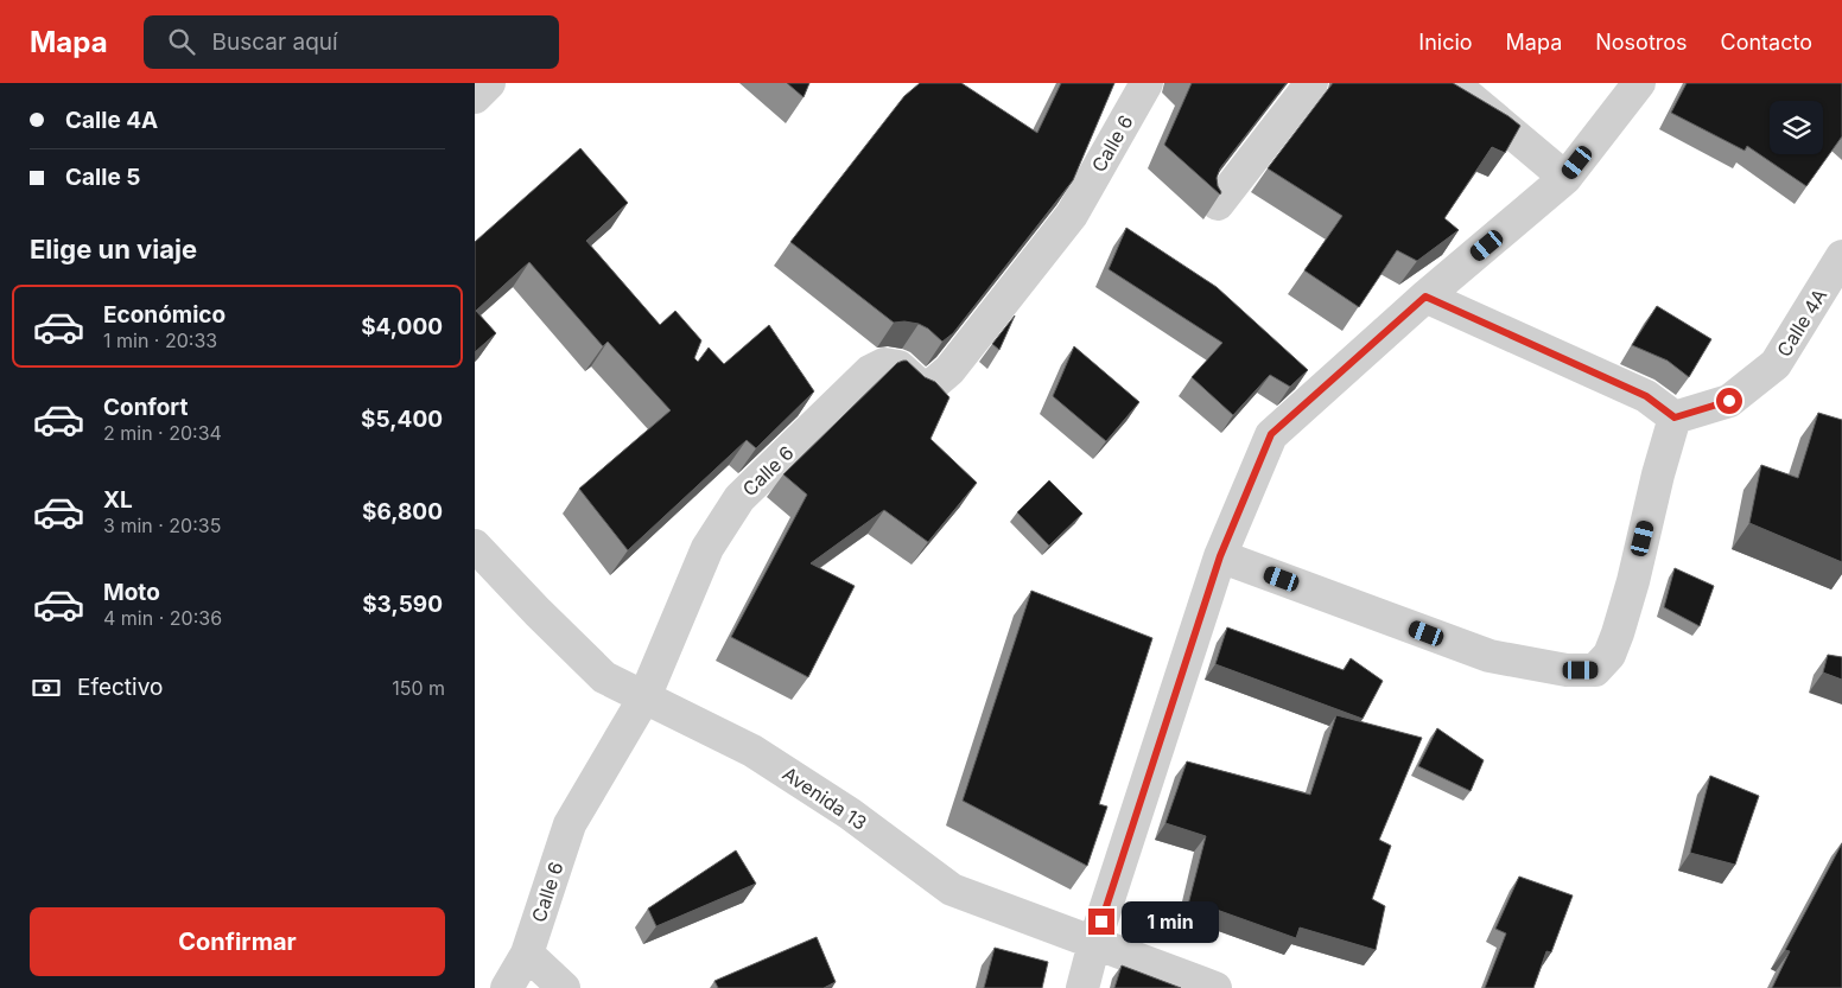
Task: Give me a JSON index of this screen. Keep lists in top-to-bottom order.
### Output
{
  "streets": {
    "street": ["Calle 6", "Calle 4A", "Avenida 13"]
  },
  "crossings": [
    ["Calle 6", "Avenida 13"]
  ],
  "page": {
    "header": "Mapa",
    "search": "Buscar aquí",
    "nav": [
      "Inicio",
      "Mapa",
      "Nosotros",
      "Contacto"
    ],
    "banner": ["Calle 4A", "Calle 5"],
    "heading": "Elige un viaje",
    "list": [
      {
        "name": "Económico",
        "note": "1 min · 20:33",
        "value": "$4,000"
      },
      {
        "name": "Confort",
        "note": "2 min · 20:34",
        "value": "$5,400"
      },
      {
        "name": "XL",
        "note": "3 min · 20:35",
        "value": "$6,800"
      },
      {
        "name": "Moto",
        "note": "4 min · 20:36",
        "value": "$3,590"
      }
    ],
    "pay": ["Efectivo", "150 m"],
    "buttons": "Confirmar",
    "bubble": "1 min"
  }
}
